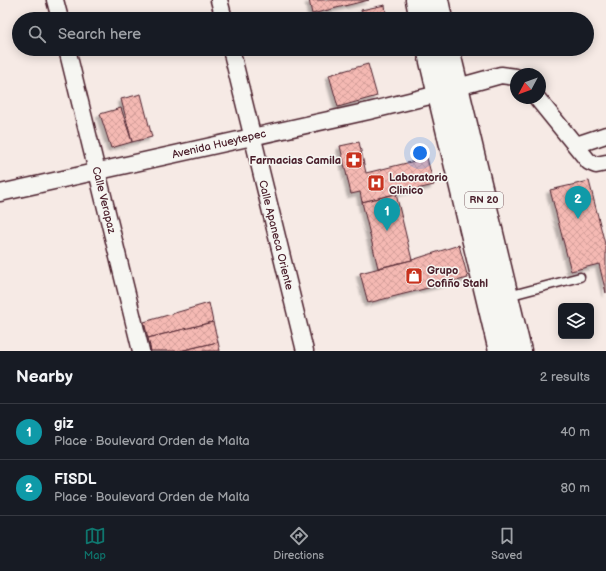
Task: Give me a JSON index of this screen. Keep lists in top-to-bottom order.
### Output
{
  "streets": {
    "highway": ["RN 20"],
    "street": ["Avenida Hueytepec", "Calle Verapaz", "Calle Apaneca Oriente"]
  },
  "crossings": [
    ["Avenida Hueytepec", "Calle Verapaz"],
    ["Avenida Hueytepec", "RN 20"],
    ["Avenida Hueytepec", "Calle Apaneca Oriente"]
  ],
  "places": {
    "pharmacy": ["Farmacias Camila"],
    "hospital": ["Laboratorio Clinico"],
    "shop": ["Grupo Cofiño Stahl"]
  },
  "north": "bottom left",
  "page": {
    "search": "Search here",
    "pins": ["2", "1"],
    "heading": ["Nearby", "2 results"],
    "list": [
      {
        "mark": "1",
        "name": "giz",
        "note": "Place · Boulevard Orden de Malta",
        "value": "40 m"
      },
      {
        "mark": "2",
        "name": "FISDL",
        "note": "Place · Boulevard Orden de Malta",
        "value": "80 m"
      }
    ],
    "nav": ["Map", "Directions", "Saved"]
  }
}
